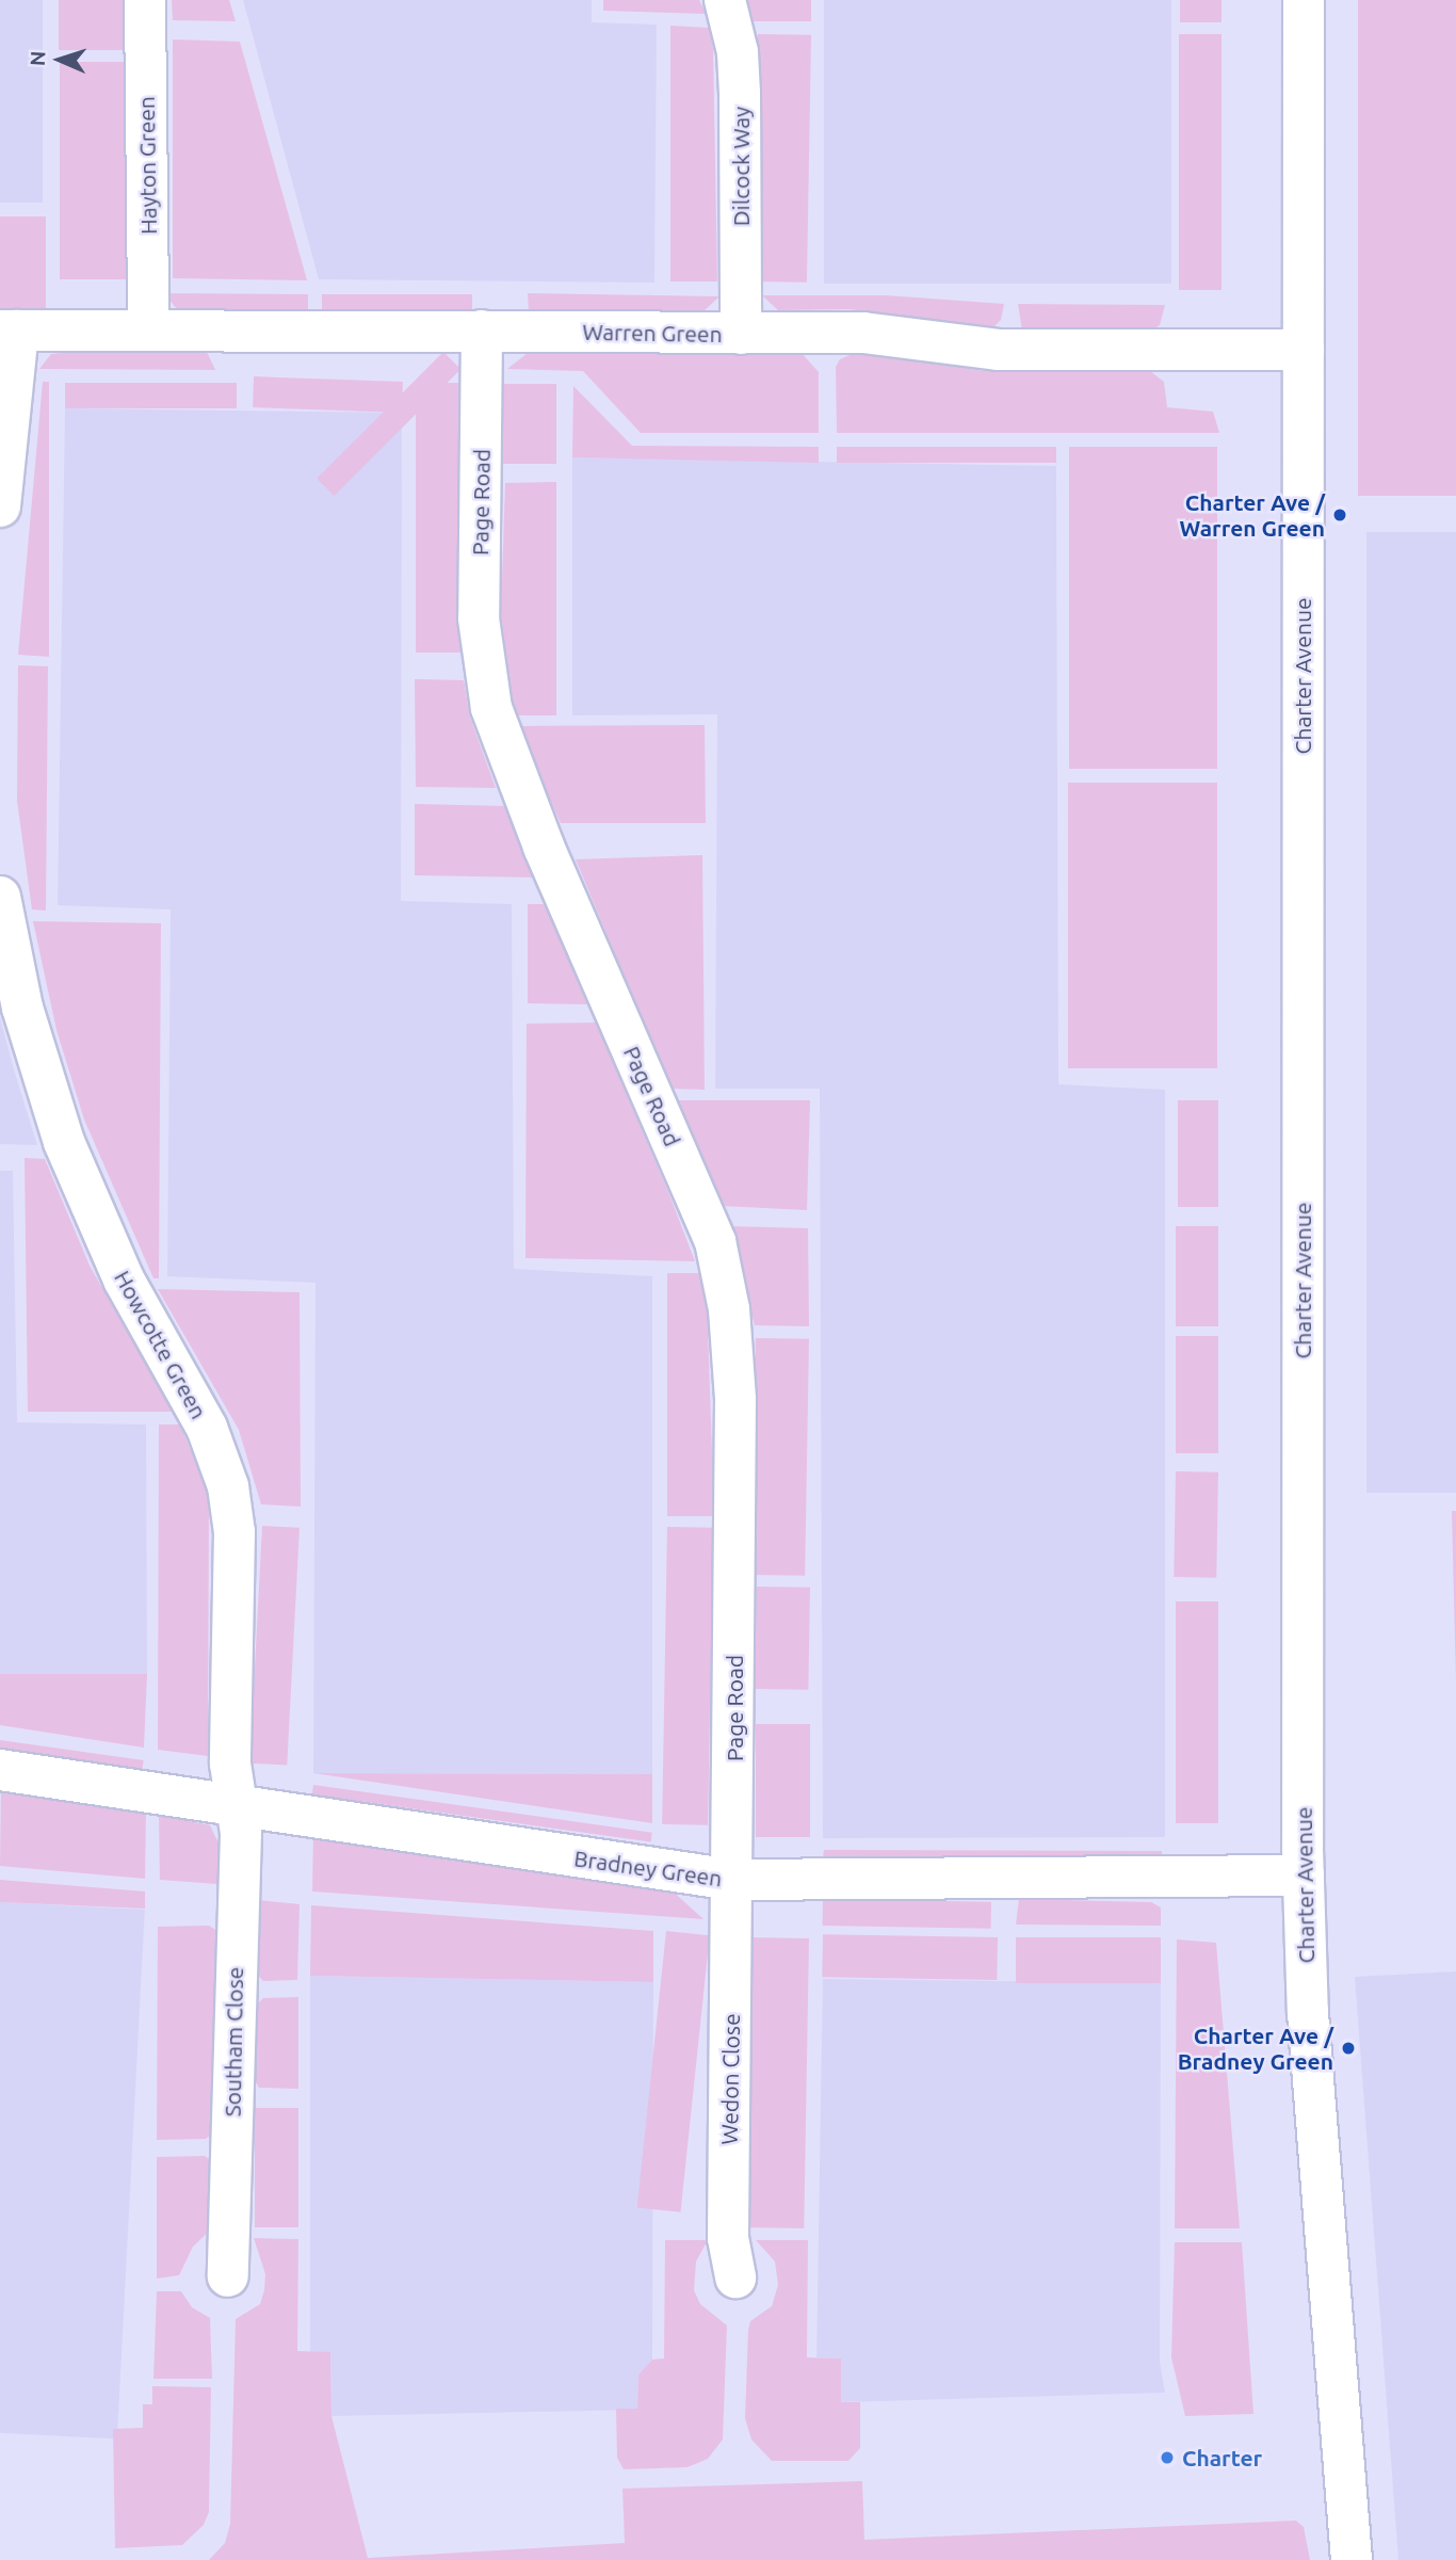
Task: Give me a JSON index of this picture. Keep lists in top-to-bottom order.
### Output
{
  "streets": {
    "street": [
      "Hayton Green",
      "Dilcock Way",
      "Warren Green",
      "Page Road",
      "Charter Avenue",
      "Howcotte Green",
      "Bradney Green",
      "Southam Close",
      "Wedon Close"
    ]
  },
  "crossings": [
    ["Hayton Green", "Warren Green"],
    ["Dilcock Way", "Warren Green"],
    ["Warren Green", "Page Road"],
    ["Warren Green", "Charter Avenue"],
    ["Page Road", "Bradney Green"],
    ["Page Road", "Wedon Close"],
    ["Charter Avenue", "Bradney Green"],
    ["Howcotte Green", "Bradney Green"],
    ["Howcotte Green", "Southam Close"],
    ["Bradney Green", "Southam Close"],
    ["Bradney Green", "Wedon Close"]
  ],
  "places": ["Charter Ave / Warren Green", "Charter Ave / Bradney Green", "Charter"],
  "north": "left"
}
